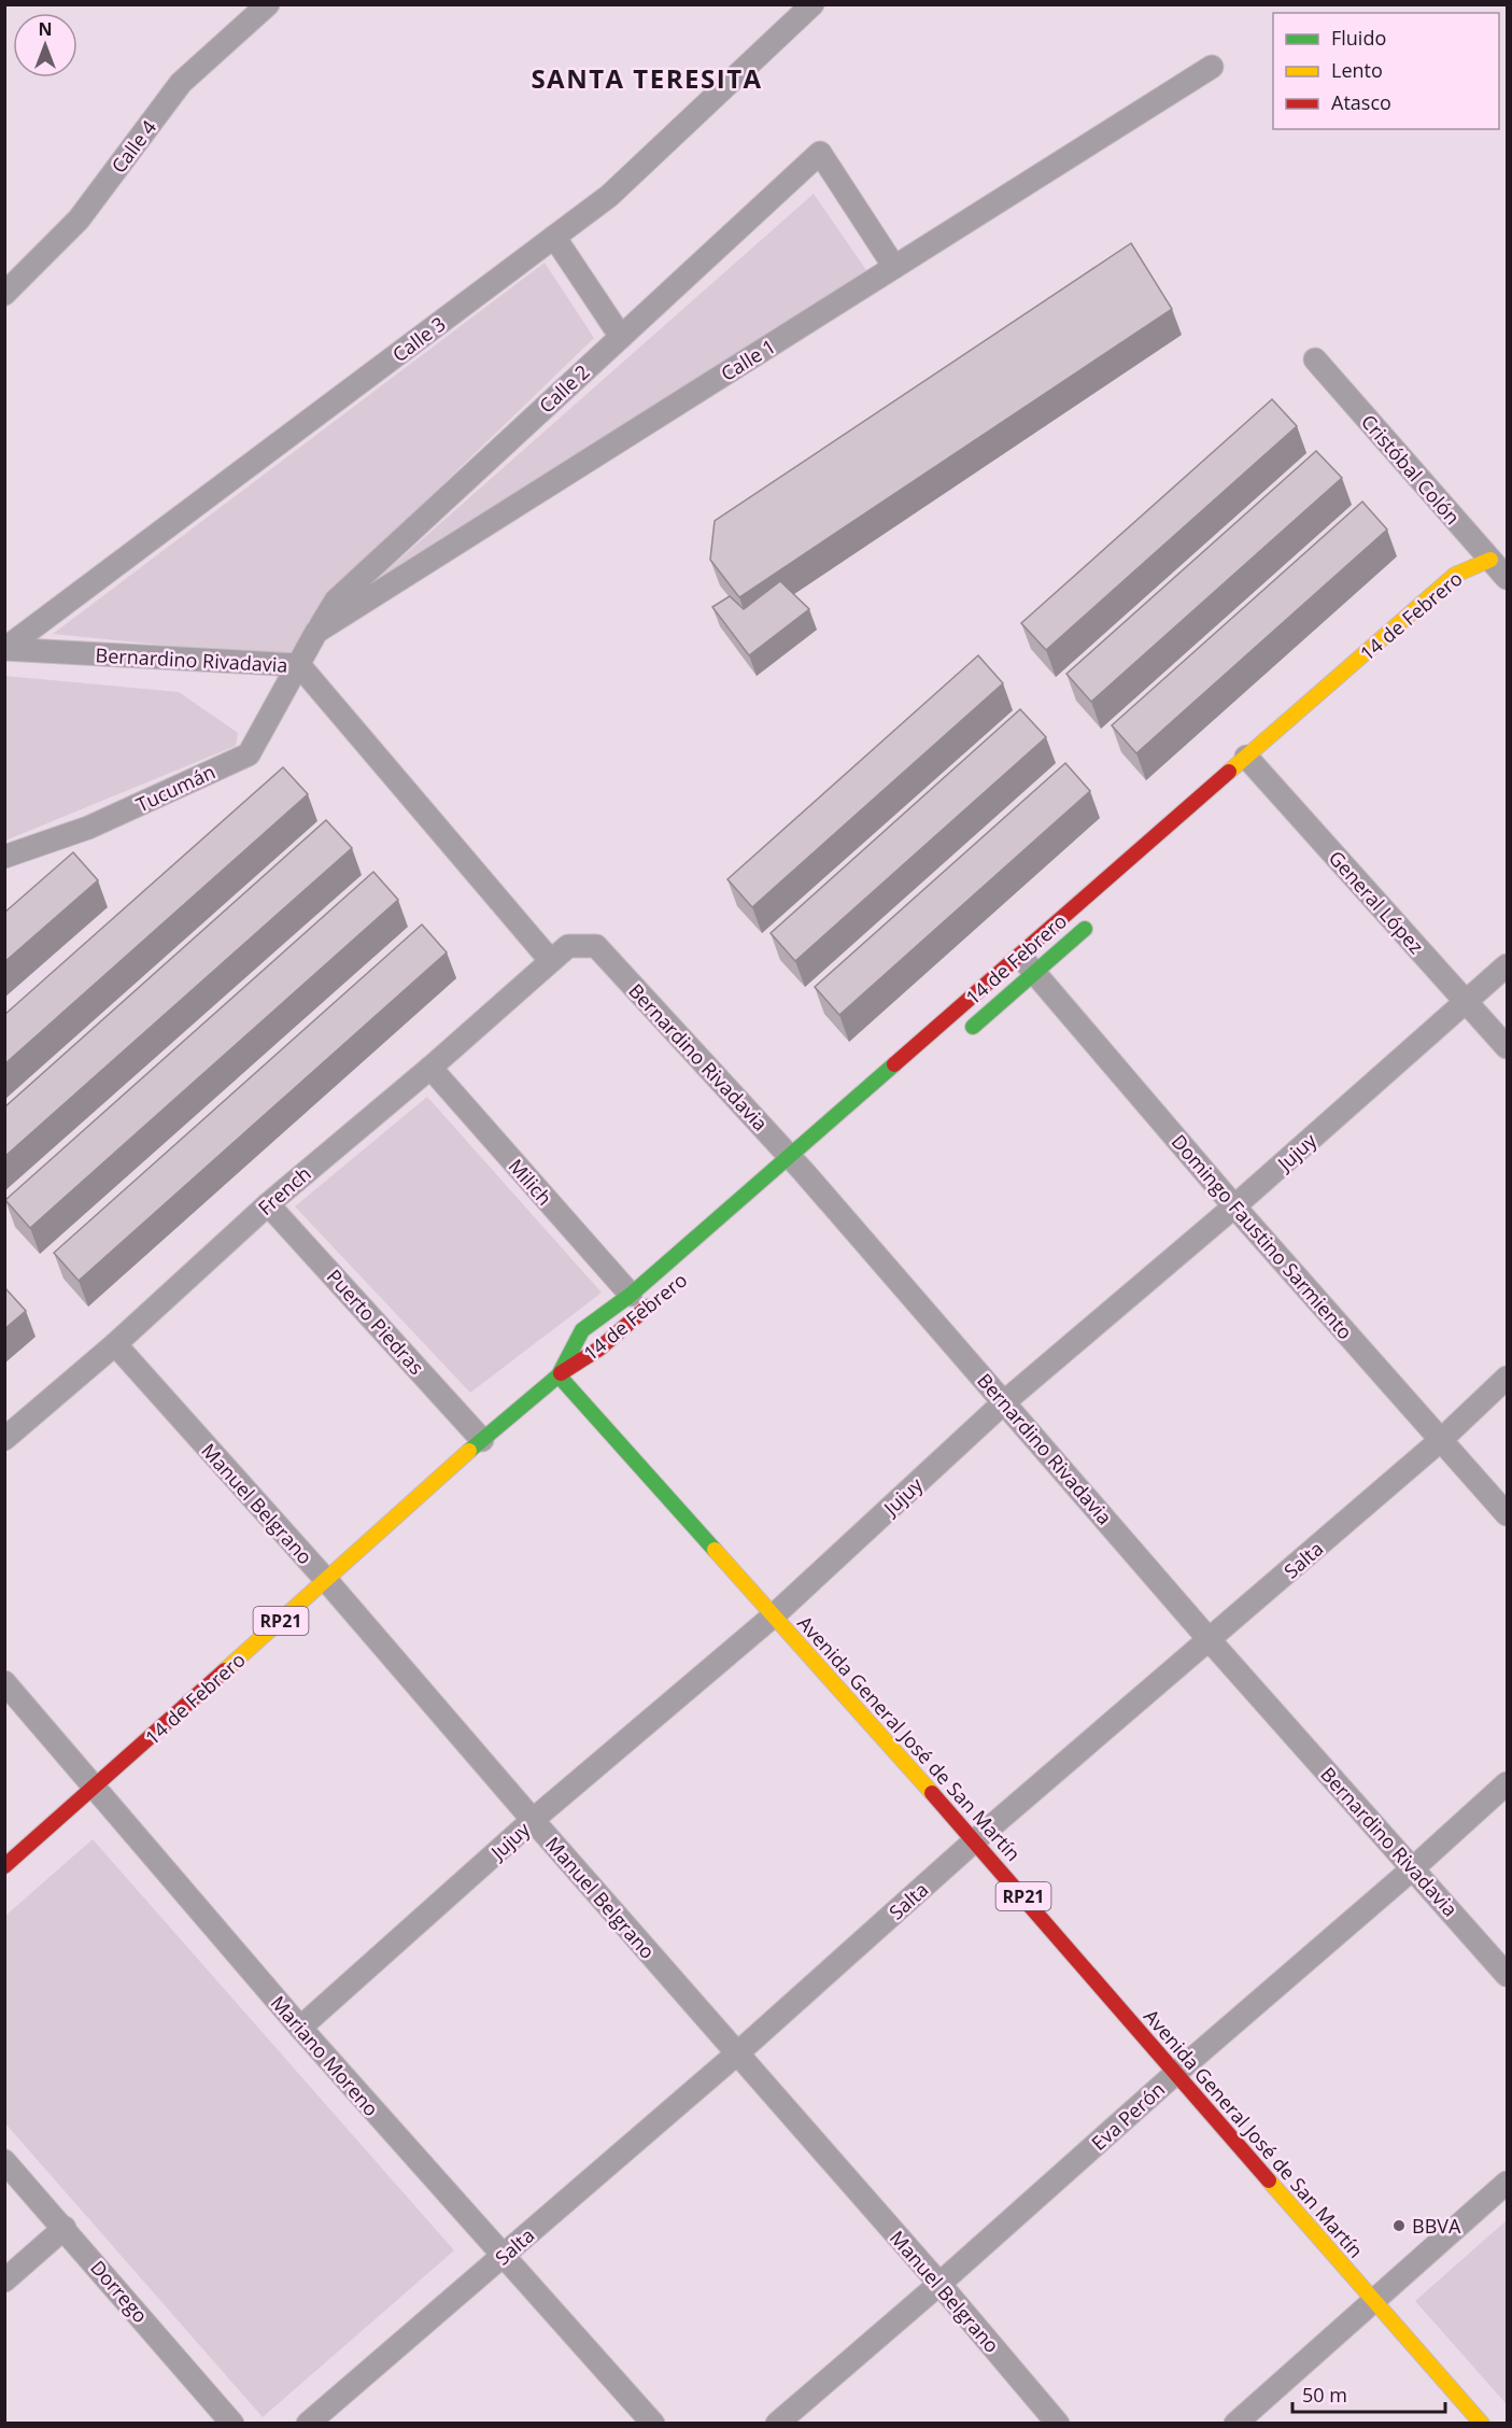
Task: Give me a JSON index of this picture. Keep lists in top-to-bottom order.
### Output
{
  "streets": {
    "main road": ["14 de Febrero", "RP21", "Avenida General José de San Martín"],
    "street": [
      "Calle 4",
      "Calle 3",
      "Calle 1",
      "Calle 2",
      "Cristóbal Colón",
      "Bernardino Rivadavia",
      "Tucumán",
      "General López",
      "Jujuy",
      "Milich",
      "French",
      "Domingo Faustino Sarmiento",
      "Puerto Piedras",
      "Manuel Belgrano",
      "Salta",
      "Mariano Moreno",
      "Eva Perón",
      "Dorrego"
    ]
  },
  "crossings": [
    ["Calle 3", "Bernardino Rivadavia"],
    ["Calle 1", "Calle 2"],
    ["Cristóbal Colón", "14 de Febrero"],
    ["14 de Febrero", "Bernardino Rivadavia"],
    ["14 de Febrero", "General López"],
    ["14 de Febrero", "Milich"],
    ["14 de Febrero", "Domingo Faustino Sarmiento"],
    ["14 de Febrero", "Puerto Piedras"],
    ["14 de Febrero", "Manuel Belgrano"],
    ["14 de Febrero", "Avenida General José de San Martín"],
    ["14 de Febrero", "Mariano Moreno"],
    ["Bernardino Rivadavia", "Tucumán"],
    ["Bernardino Rivadavia", "Jujuy"],
    ["Bernardino Rivadavia", "French"],
    ["Bernardino Rivadavia", "Salta"],
    ["Bernardino Rivadavia", "Eva Perón"],
    ["General López", "Jujuy"],
    ["Jujuy", "Domingo Faustino Sarmiento"],
    ["Jujuy", "Manuel Belgrano"],
    ["Jujuy", "Avenida General José de San Martín"],
    ["Jujuy", "Mariano Moreno"],
    ["Milich", "French"],
    ["French", "Puerto Piedras"],
    ["French", "Manuel Belgrano"],
    ["Domingo Faustino Sarmiento", "Salta"],
    ["Manuel Belgrano", "Salta"],
    ["Manuel Belgrano", "Eva Perón"],
    ["Salta", "Avenida General José de San Martín"],
    ["Salta", "Mariano Moreno"],
    ["Avenida General José de San Martín", "Eva Perón"]
  ],
  "districts": ["SANTA TERESITA"],
  "places": ["BBVA"],
  "legend": ["Fluido", "Lento", "Atasco"],
  "scale_bar": "50 m",
  "north": "top"
}
